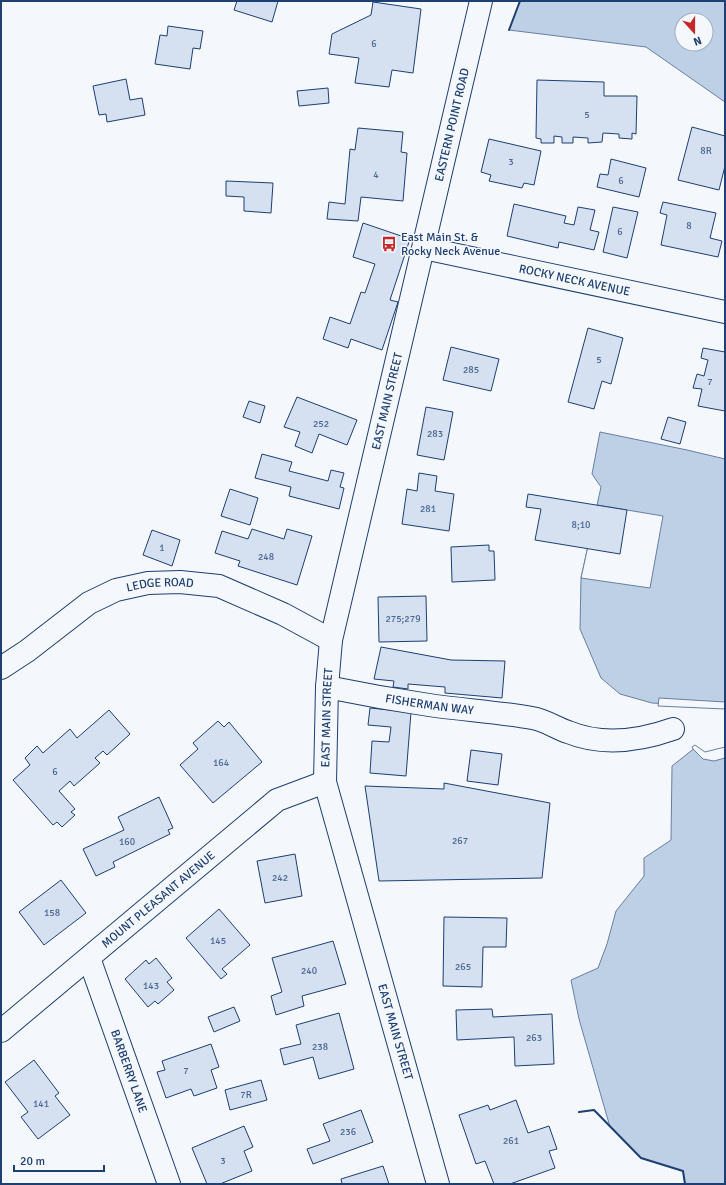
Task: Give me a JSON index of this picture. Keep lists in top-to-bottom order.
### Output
{
  "streets": {
    "street": [
      "EASTERN POINT ROAD",
      "ROCKY NECK AVENUE",
      "EAST MAIN STREET",
      "LEDGE ROAD",
      "FISHERMAN WAY",
      "MOUNT PLEASANT AVENUE",
      "BARBERRY LANE"
    ]
  },
  "crossings": [
    ["EASTERN POINT ROAD", "ROCKY NECK AVENUE"],
    ["EASTERN POINT ROAD", "EAST MAIN STREET"],
    ["ROCKY NECK AVENUE", "EAST MAIN STREET"],
    ["EAST MAIN STREET", "LEDGE ROAD"],
    ["EAST MAIN STREET", "FISHERMAN WAY"],
    ["EAST MAIN STREET", "MOUNT PLEASANT AVENUE"],
    ["MOUNT PLEASANT AVENUE", "BARBERRY LANE"]
  ],
  "places": {
    "bus stop": ["East Main St. & Rocky Neck Avenue"]
  },
  "house_numbers": [
    "6",
    "5",
    "8R",
    "3",
    "4",
    "6",
    "8",
    "6",
    "5",
    "285",
    "7",
    "252",
    "283",
    "281",
    "8;10",
    "1",
    "248",
    "275;279",
    "164",
    "6",
    "267",
    "160",
    "242",
    "158",
    "145",
    "265",
    "240",
    "143",
    "263",
    "238",
    "7",
    "7R",
    "141",
    "236",
    "261",
    "3"
  ],
  "scale_bar": "20 m",
  "north": "bottom"
}
